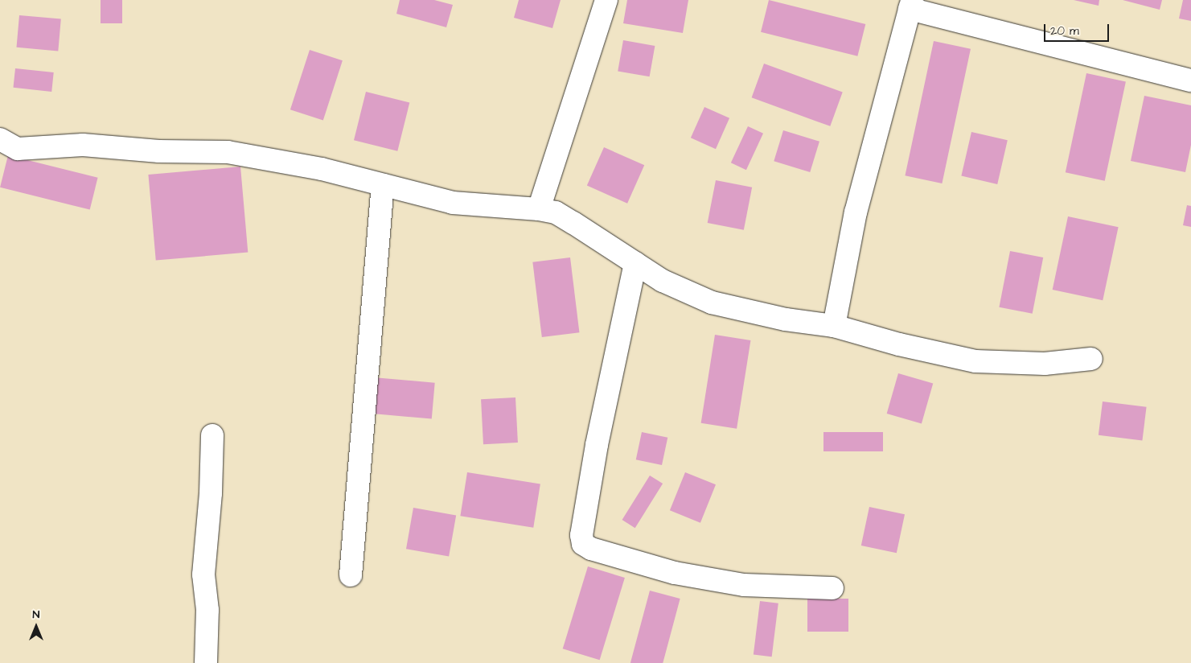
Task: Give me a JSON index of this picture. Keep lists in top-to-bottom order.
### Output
{
  "scale_bar": "20 m",
  "north": "top"
}
